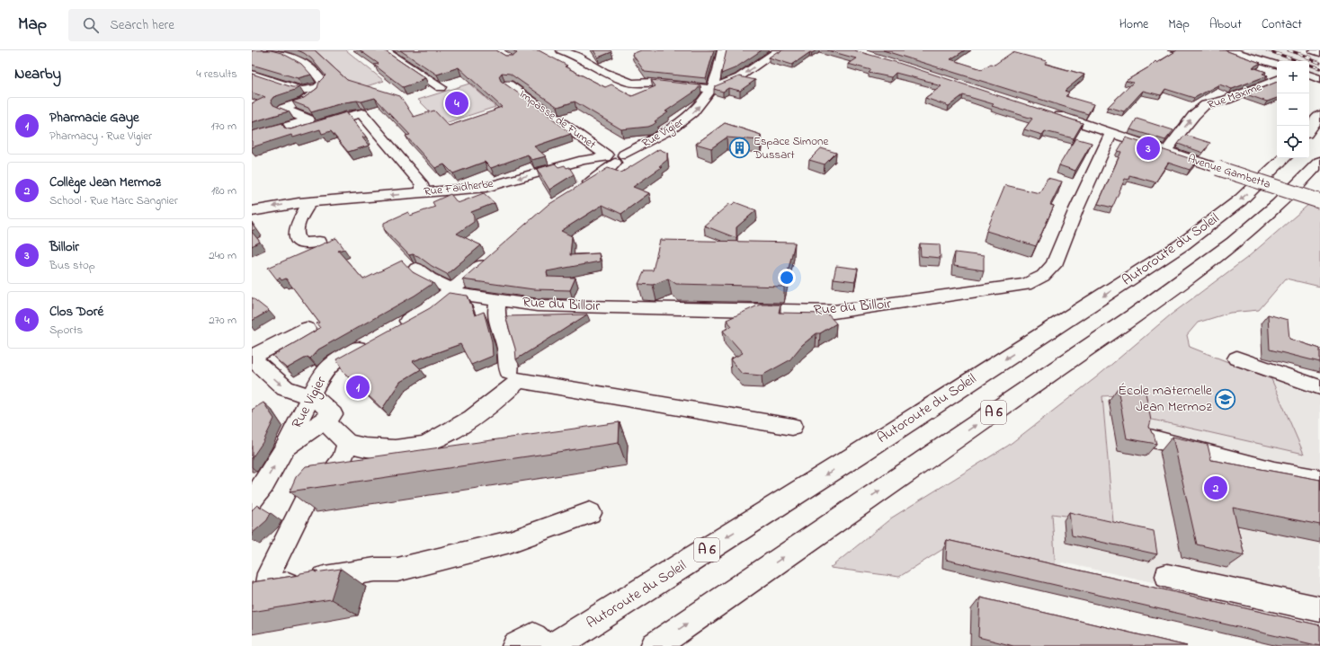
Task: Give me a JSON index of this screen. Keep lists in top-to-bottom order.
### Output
{
  "streets": {
    "highway": ["Autoroute du Soleil", "A 6"],
    "street": [
      "Rue Maxime",
      "Impasse de Fumet",
      "Rue Vigier",
      "Avenue Gambetta",
      "Rue Faidherbe",
      "Rue du Billoir"
    ]
  },
  "crossings": [
    ["Rue Maxime", "Avenue Gambetta"],
    ["Impasse de Fumet", "Rue Vigier"],
    ["Impasse de Fumet", "Rue Faidherbe"],
    ["Rue Vigier", "Rue Faidherbe"],
    ["Avenue Gambetta", "Rue du Billoir"]
  ],
  "one_way": ["Rue Maxime"],
  "places": {
    "building": ["Espace Simone Dussart"],
    "school or university": ["École maternelle Jean Mermoz"]
  },
  "page": {
    "header": "Map",
    "search": "Search here",
    "nav": [
      "Home",
      "Map",
      "About",
      "Contact"
    ],
    "heading": ["Nearby", "4 results"],
    "map_buttons": ["+", "−"],
    "pins": [
      "4",
      "3",
      "1",
      "2"
    ],
    "list": [
      {
        "mark": "1",
        "name": "Pharmacie Gaye",
        "note": "Pharmacy · Rue Vigier",
        "value": "170 m"
      },
      {
        "mark": "2",
        "name": "Collège Jean Mermoz",
        "note": "School · Rue Marc Sangnier",
        "value": "180 m"
      },
      {
        "mark": "3",
        "name": "Billoir",
        "note": "Bus stop",
        "value": "240 m"
      },
      {
        "mark": "4",
        "name": "Clos Doré",
        "note": "Sports",
        "value": "270 m"
      }
    ]
  }
}
